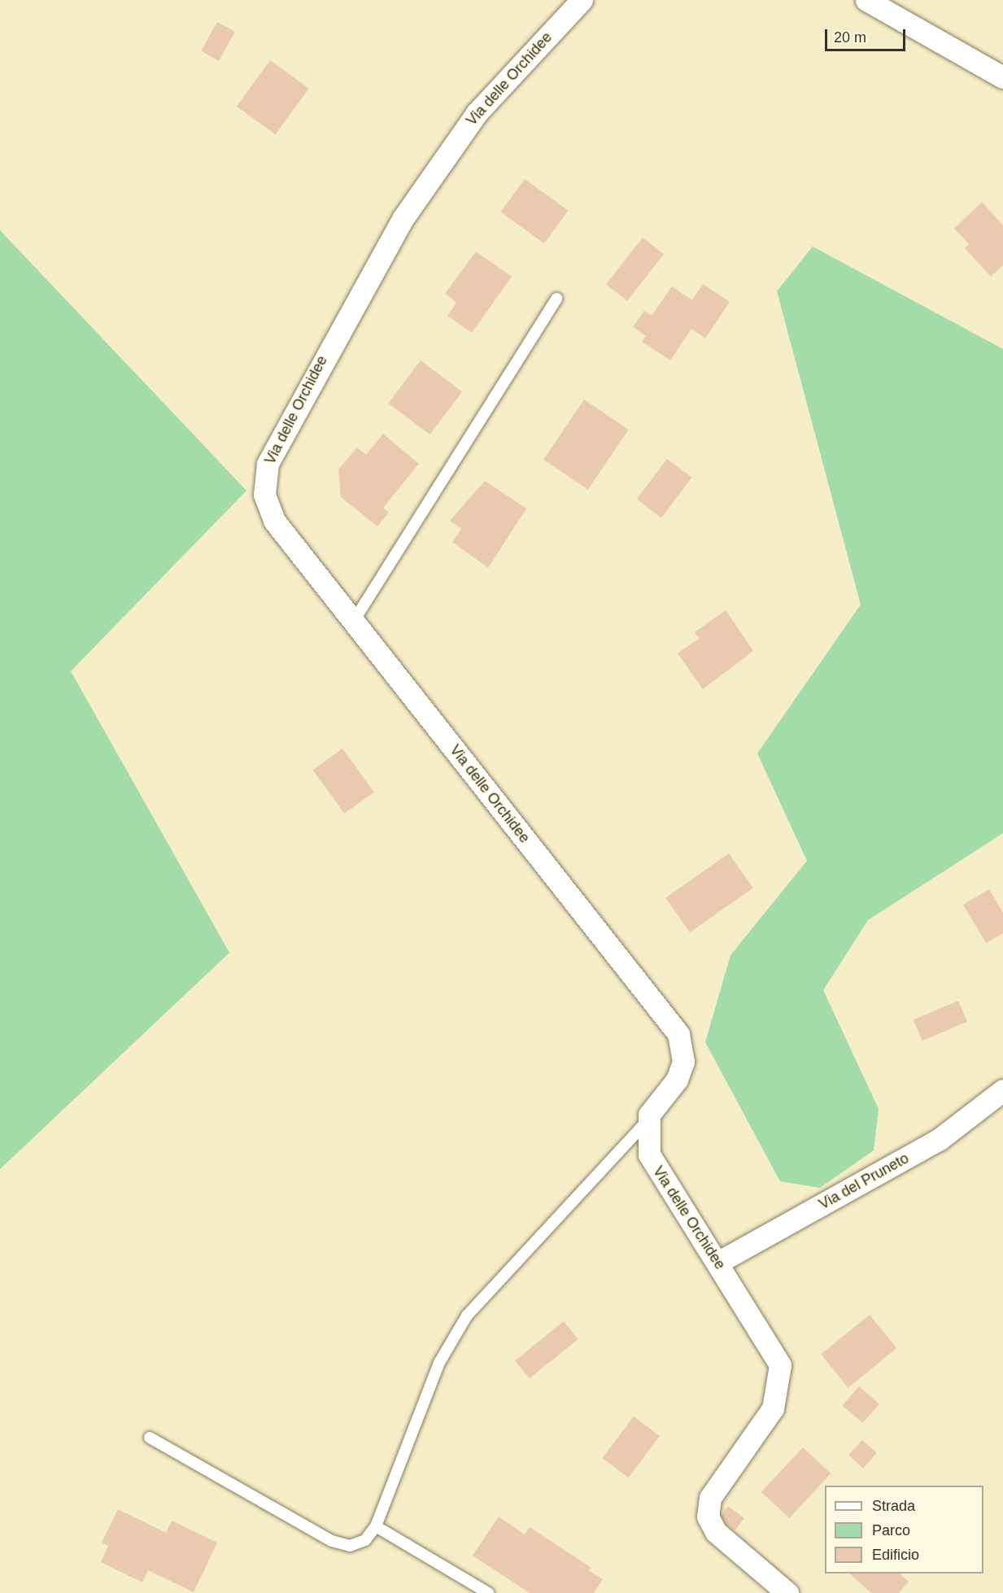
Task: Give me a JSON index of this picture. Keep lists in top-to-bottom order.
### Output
{
  "streets": {
    "street": ["Via delle Orchidee", "Via del Pruneto"]
  },
  "crossings": [
    ["Via delle Orchidee", "Via del Pruneto"]
  ],
  "legend": ["Strada", "Parco", "Edificio"],
  "scale_bar": "20 m"
}
